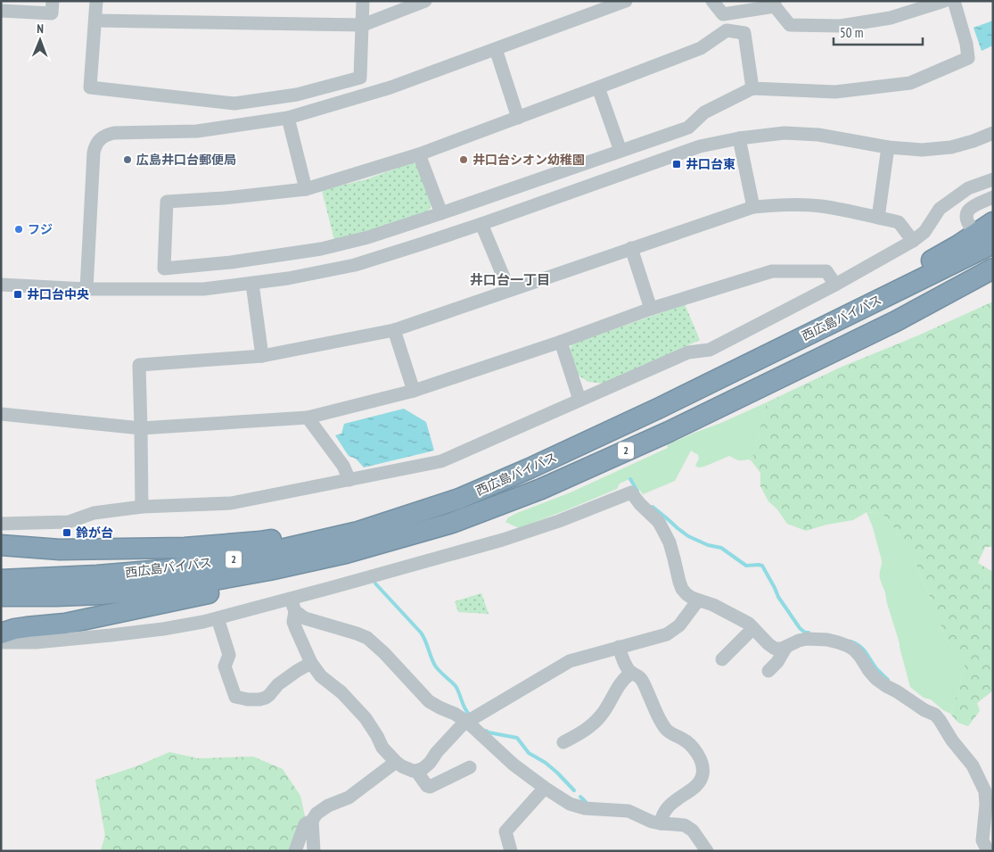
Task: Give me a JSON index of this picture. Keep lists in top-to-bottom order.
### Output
{
  "streets": {
    "highway": ["西広島バイパス", "2"]
  },
  "districts": ["井口台一丁目"],
  "places": {
    "other": ["広島井口台郵便局", "井口台シオン幼稚園", "フジ"],
    "transit": ["井口台東", "井口台中央", "鈴が台"]
  },
  "scale_bar": "50 m",
  "north": "top"
}
